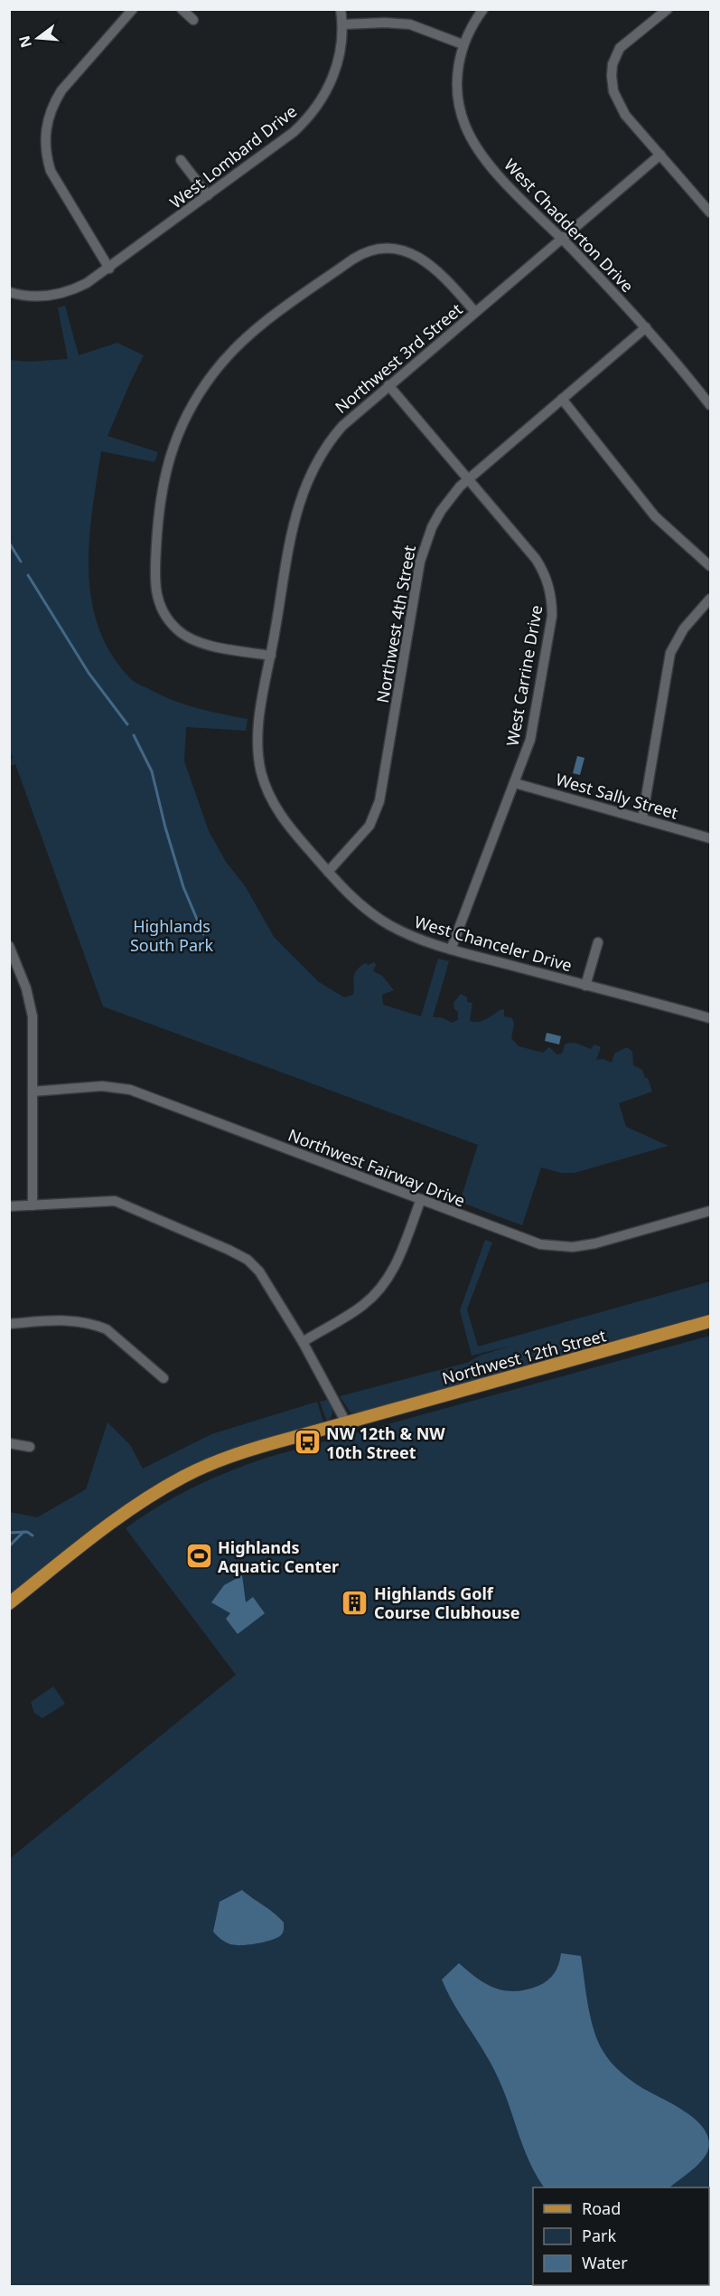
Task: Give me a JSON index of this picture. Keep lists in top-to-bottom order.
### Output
{
  "streets": {
    "main road": ["Northwest 12th Street"],
    "street": [
      "West Lombard Drive",
      "West Chadderton Drive",
      "Northwest 3rd Street",
      "Northwest 4th Street",
      "West Carrine Drive",
      "West Sally Street",
      "West Chanceler Drive",
      "Northwest Fairway Drive"
    ]
  },
  "crossings": [
    ["West Chadderton Drive", "Northwest 3rd Street"],
    ["West Chadderton Drive", "Northwest 4th Street"],
    ["Northwest 3rd Street", "West Carrine Drive"],
    ["Northwest 3rd Street", "West Chanceler Drive"],
    ["Northwest 4th Street", "West Carrine Drive"],
    ["Northwest 4th Street", "West Chanceler Drive"],
    ["West Carrine Drive", "West Sally Street"],
    ["West Carrine Drive", "West Chanceler Drive"]
  ],
  "parks": ["Highlands South Park"],
  "places": {
    "bus stop": ["NW 12th & NW 10th Street"],
    "sports": ["Highlands Aquatic Center"],
    "building": ["Highlands Golf Course Clubhouse"]
  },
  "legend": ["Road", "Park", "Water"],
  "north": "left"
}
